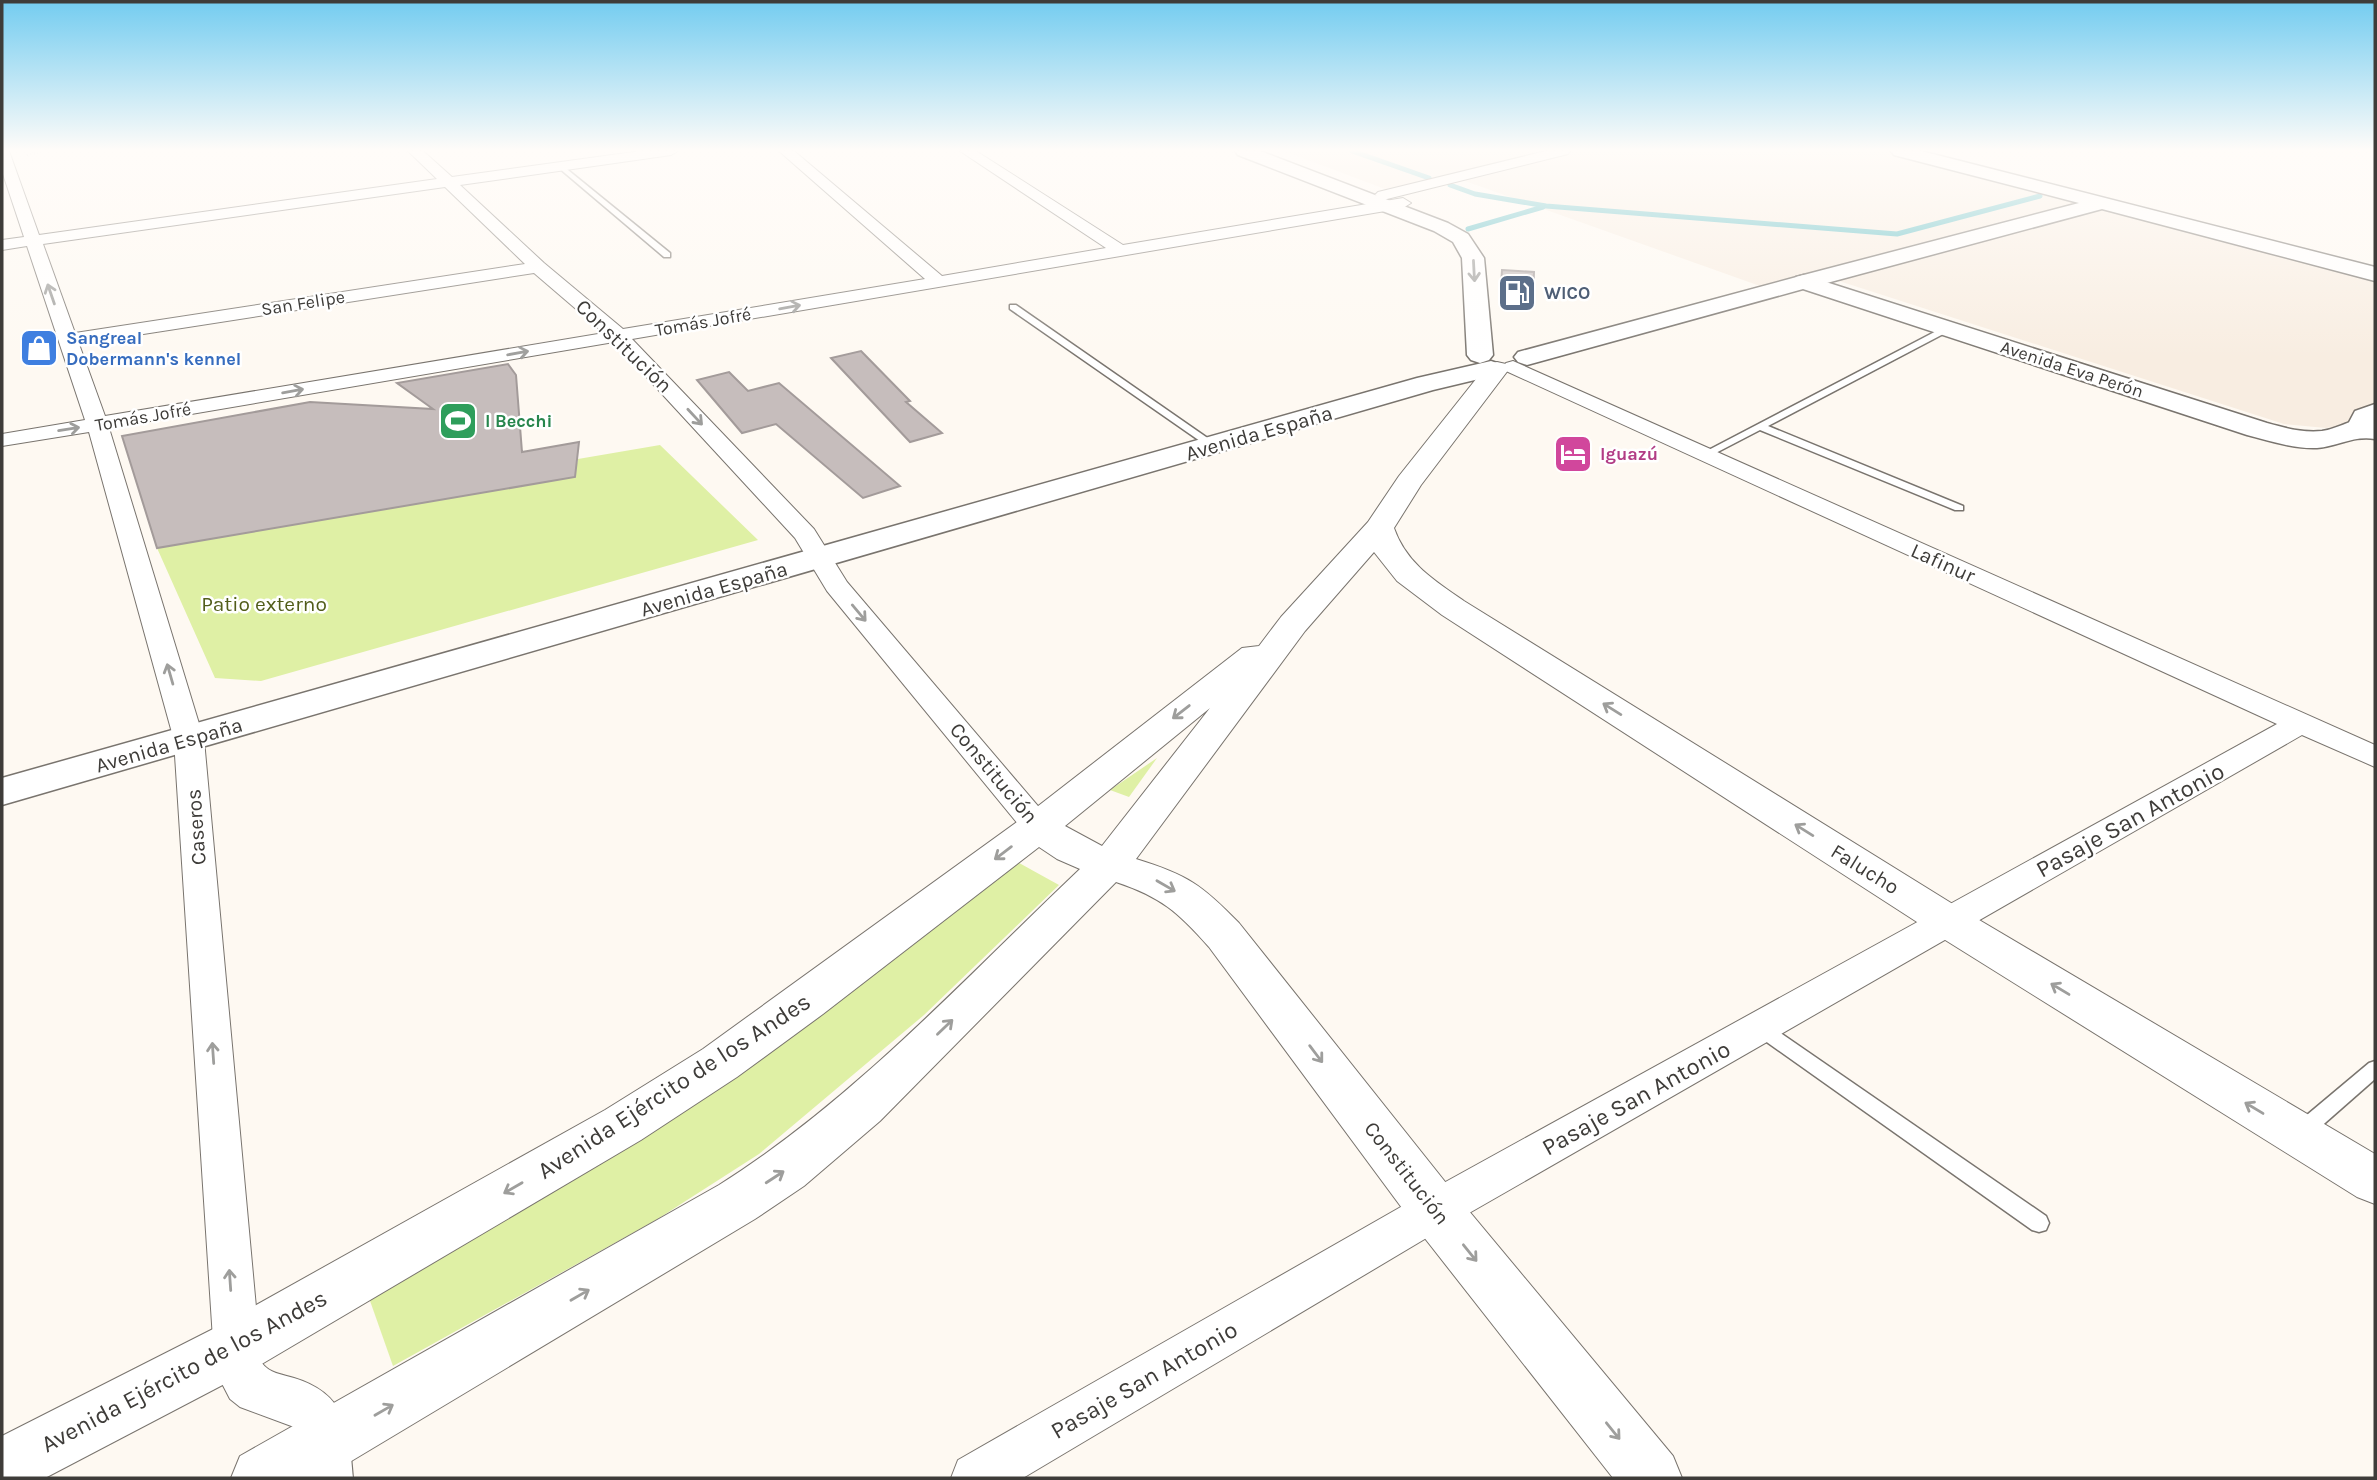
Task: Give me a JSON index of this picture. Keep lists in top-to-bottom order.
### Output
{
  "streets": {
    "main road": ["Avenida Eva Perón", "Avenida España"],
    "street": [
      "San Felipe",
      "Tomás Jofré",
      "Constitución",
      "Lafinur",
      "Pasaje San Antonio",
      "Caseros",
      "Falucho",
      "Avenida Ejército de los Andes"
    ]
  },
  "crossings": [
    ["San Felipe", "Constitución"],
    ["San Felipe", "Caseros"],
    ["Tomás Jofré", "Constitución"],
    ["Tomás Jofré", "Caseros"],
    ["Constitución", "Avenida España"],
    ["Constitución", "Pasaje San Antonio"],
    ["Constitución", "Avenida Ejército de los Andes"],
    ["Avenida Eva Perón", "Avenida España"],
    ["Avenida España", "Lafinur"],
    ["Avenida España", "Caseros"],
    ["Avenida España", "Avenida Ejército de los Andes"],
    ["Lafinur", "Pasaje San Antonio"],
    ["Lafinur", "Avenida Ejército de los Andes"],
    ["Pasaje San Antonio", "Falucho"],
    ["Caseros", "Avenida Ejército de los Andes"],
    ["Falucho", "Avenida Ejército de los Andes"]
  ],
  "one_way": [
    "Tomás Jofré",
    "Constitución",
    "Caseros",
    "Falucho"
  ],
  "parks": ["Patio externo"],
  "places": {
    "fuel station": ["WICO"],
    "shop": ["Sangreal Dobermann's kennel"],
    "sports": ["I Becchi"],
    "hotel": ["Iguazú"]
  }
}
